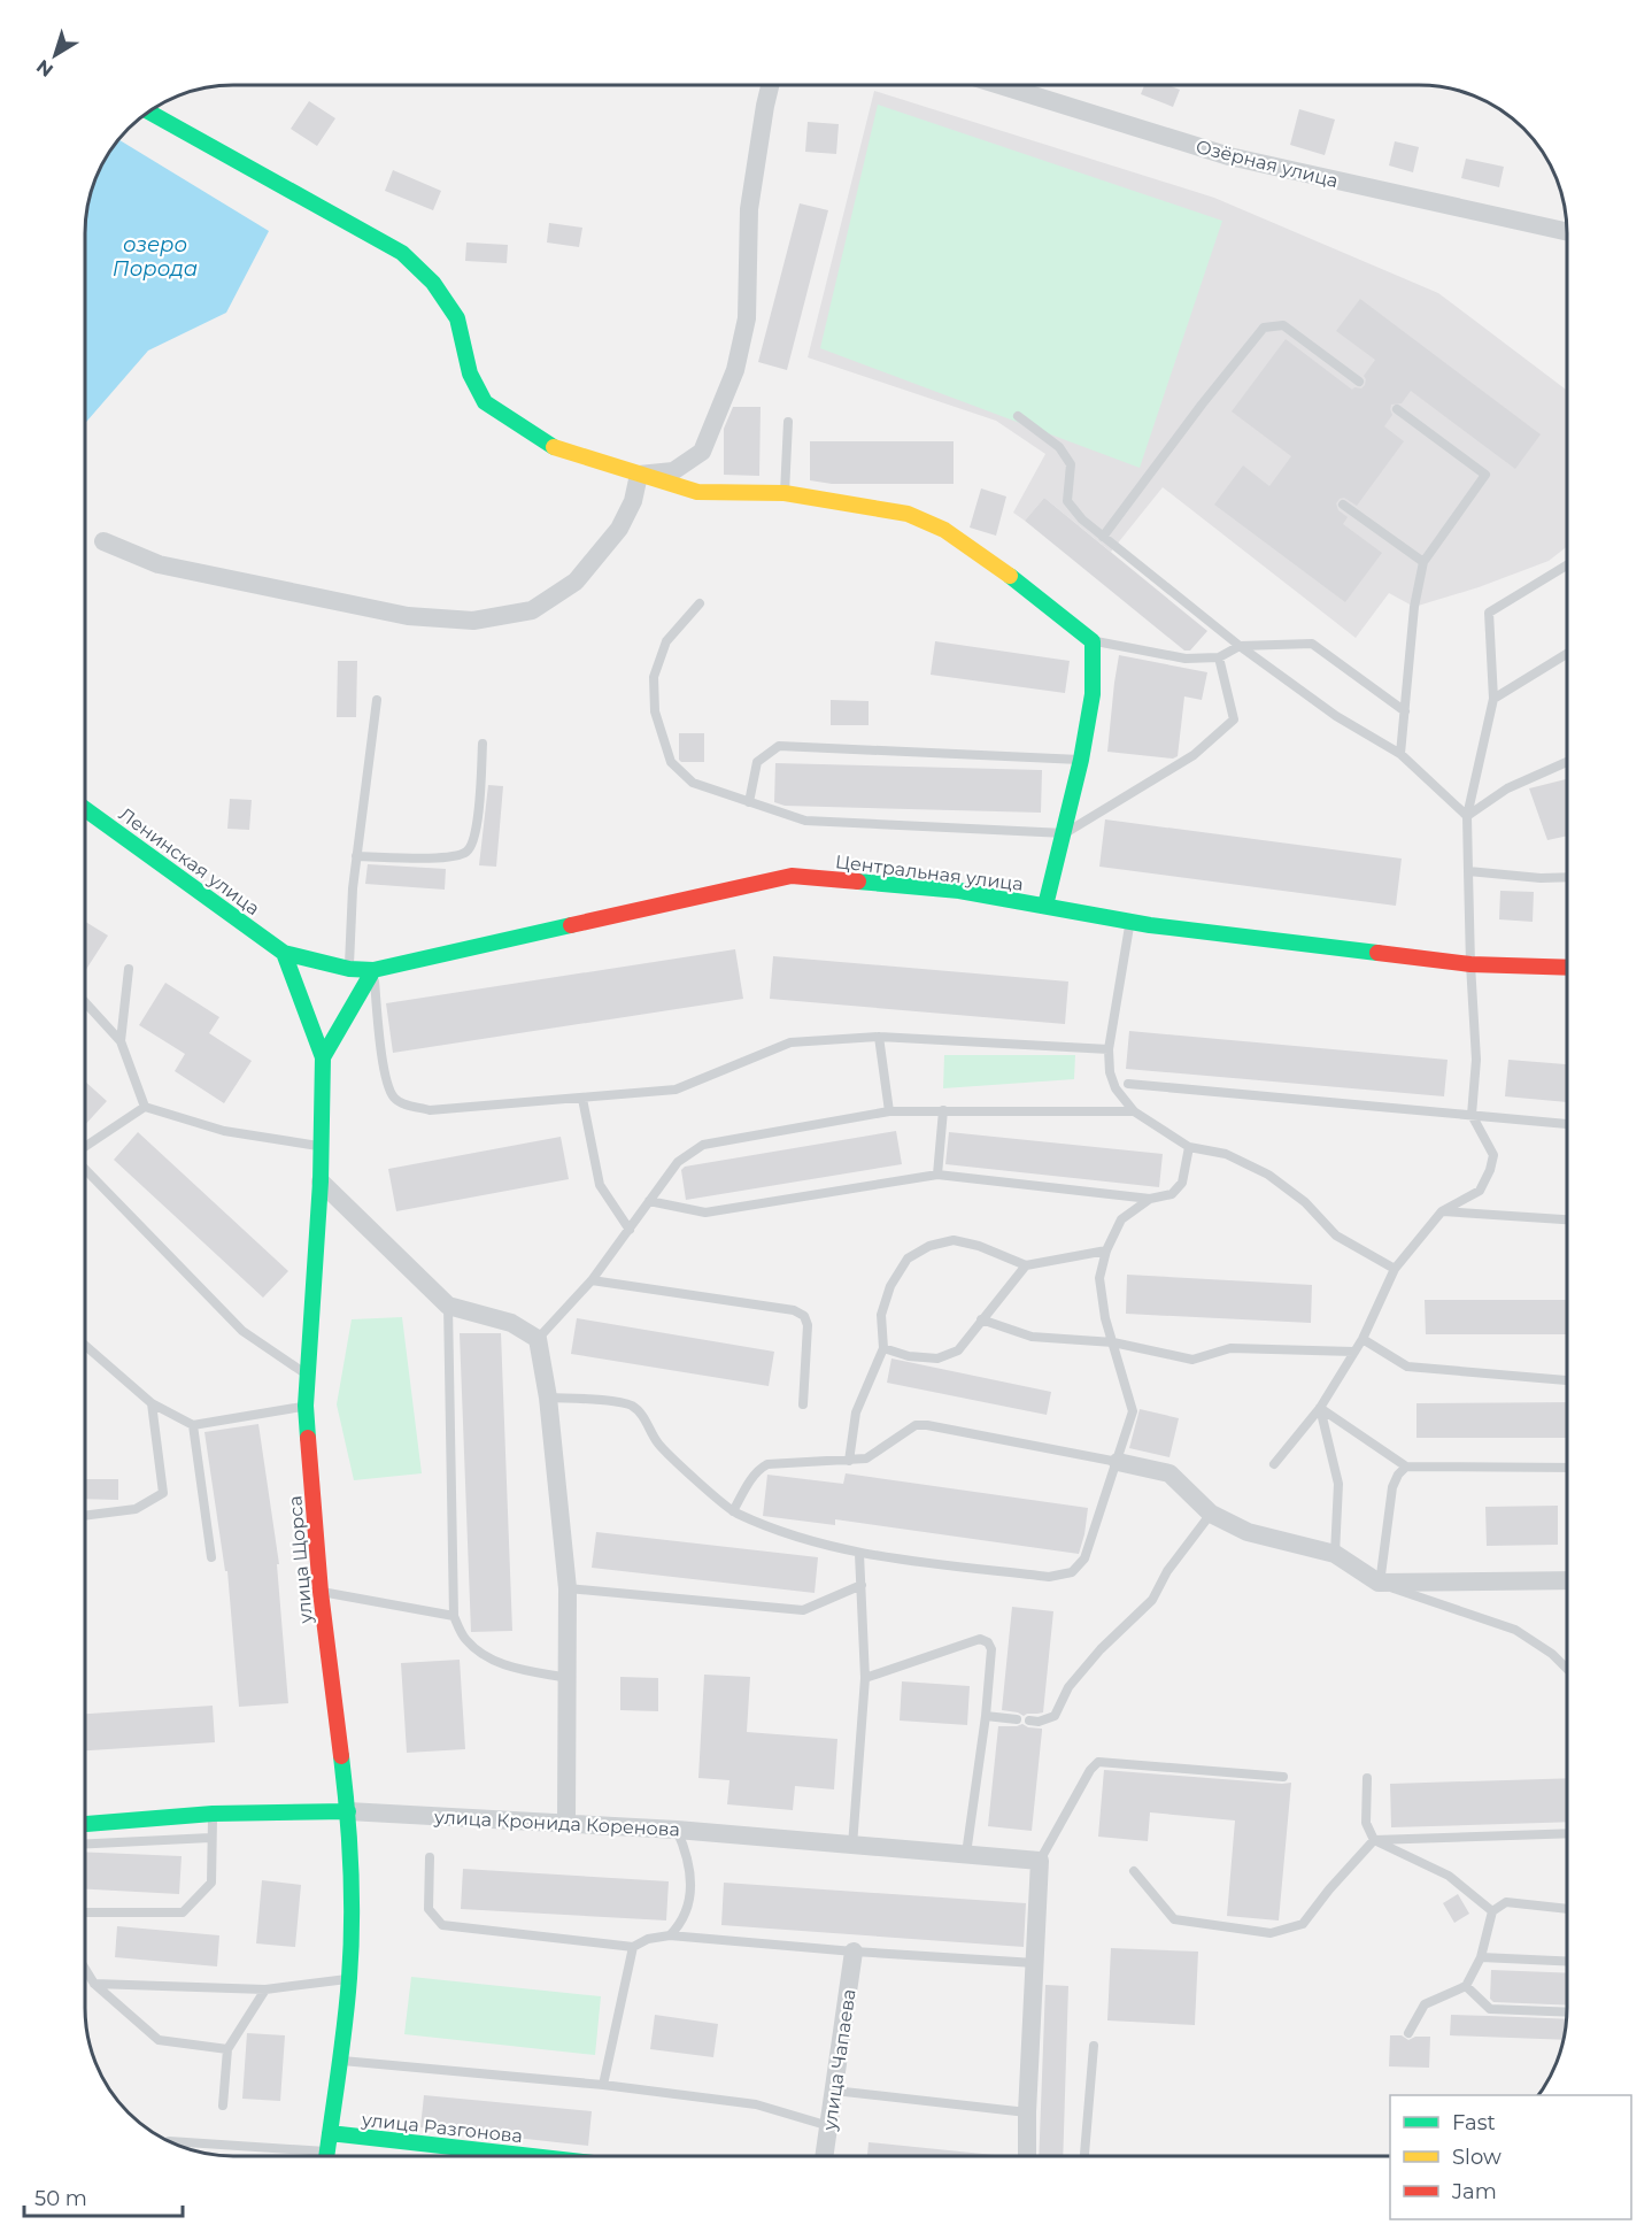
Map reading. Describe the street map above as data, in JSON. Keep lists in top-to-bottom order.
{
  "streets": {
    "street": [
      "Озёрная улица",
      "Ленинская улица",
      "Центральная улица",
      "улица Щорса",
      "улица Кронида Коренова",
      "улица Чапаева",
      "улица Разгонова"
    ]
  },
  "crossings": [
    ["Ленинская улица", "Центральная улица"],
    ["Ленинская улица", "улица Щорса"],
    ["Центральная улица", "улица Щорса"],
    ["улица Щорса", "улица Кронида Коренова"],
    ["улица Щорса", "улица Разгонова"]
  ],
  "water": ["озеро Порода"],
  "legend": ["Fast", "Slow", "Jam"],
  "scale_bar": "50 m",
  "north": "bottom left"
}
